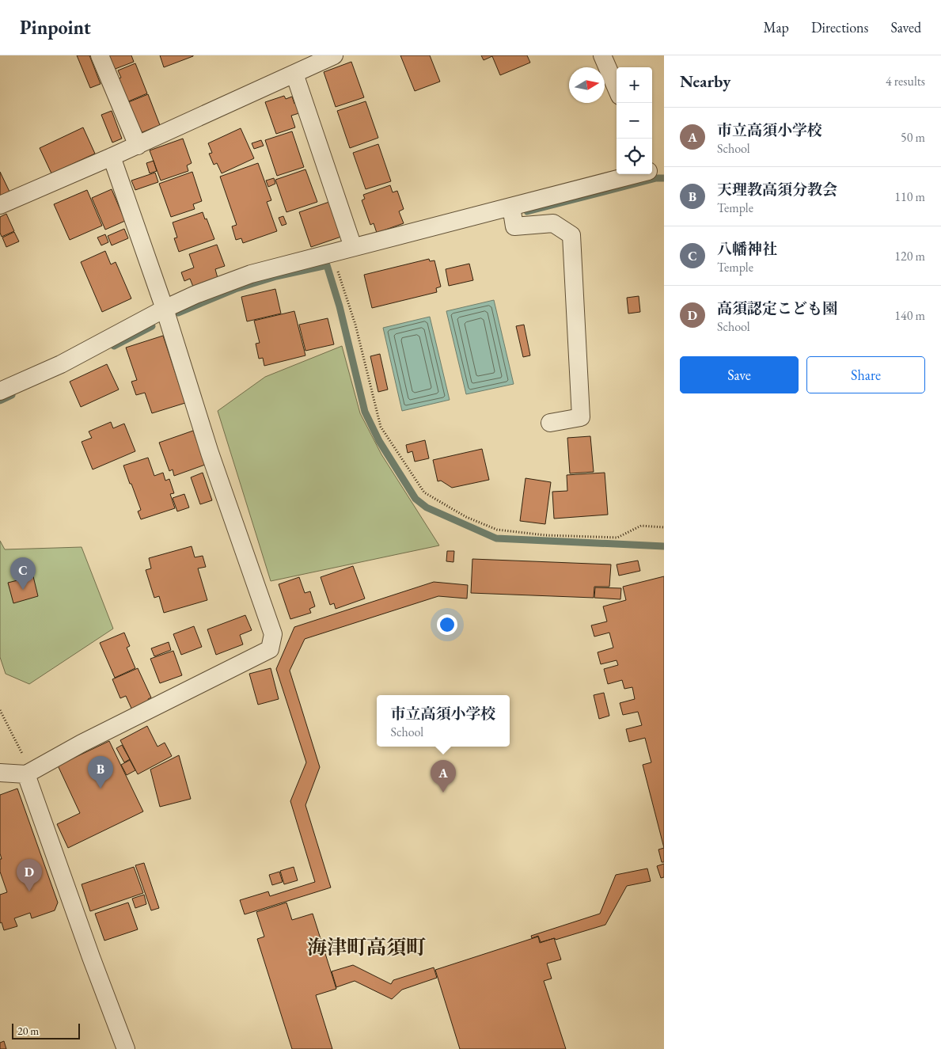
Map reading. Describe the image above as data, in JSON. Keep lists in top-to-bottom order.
{
  "districts": ["海津町高須町"],
  "scale_bar": "20 m",
  "north": "right",
  "page": {
    "header": "Pinpoint",
    "nav": ["Map", "Directions", "Saved"],
    "heading": ["Nearby", "4 results"],
    "map_buttons": ["+", "−"],
    "list": [
      {
        "mark": "A",
        "name": "市立高須小学校",
        "note": "School",
        "value": "50 m"
      },
      {
        "mark": "B",
        "name": "天理教高須分教会",
        "note": "Temple",
        "value": "110 m"
      },
      {
        "mark": "C",
        "name": "八幡神社",
        "note": "Temple",
        "value": "120 m"
      },
      {
        "mark": "D",
        "name": "高須認定こども園",
        "note": "School",
        "value": "140 m"
      }
    ],
    "buttons": ["Save", "Share"],
    "pins": [
      "C",
      "B",
      "A",
      "D"
    ],
    "popup": ["市立高須小学校", "School"],
    "scale": "20 m"
  }
}
